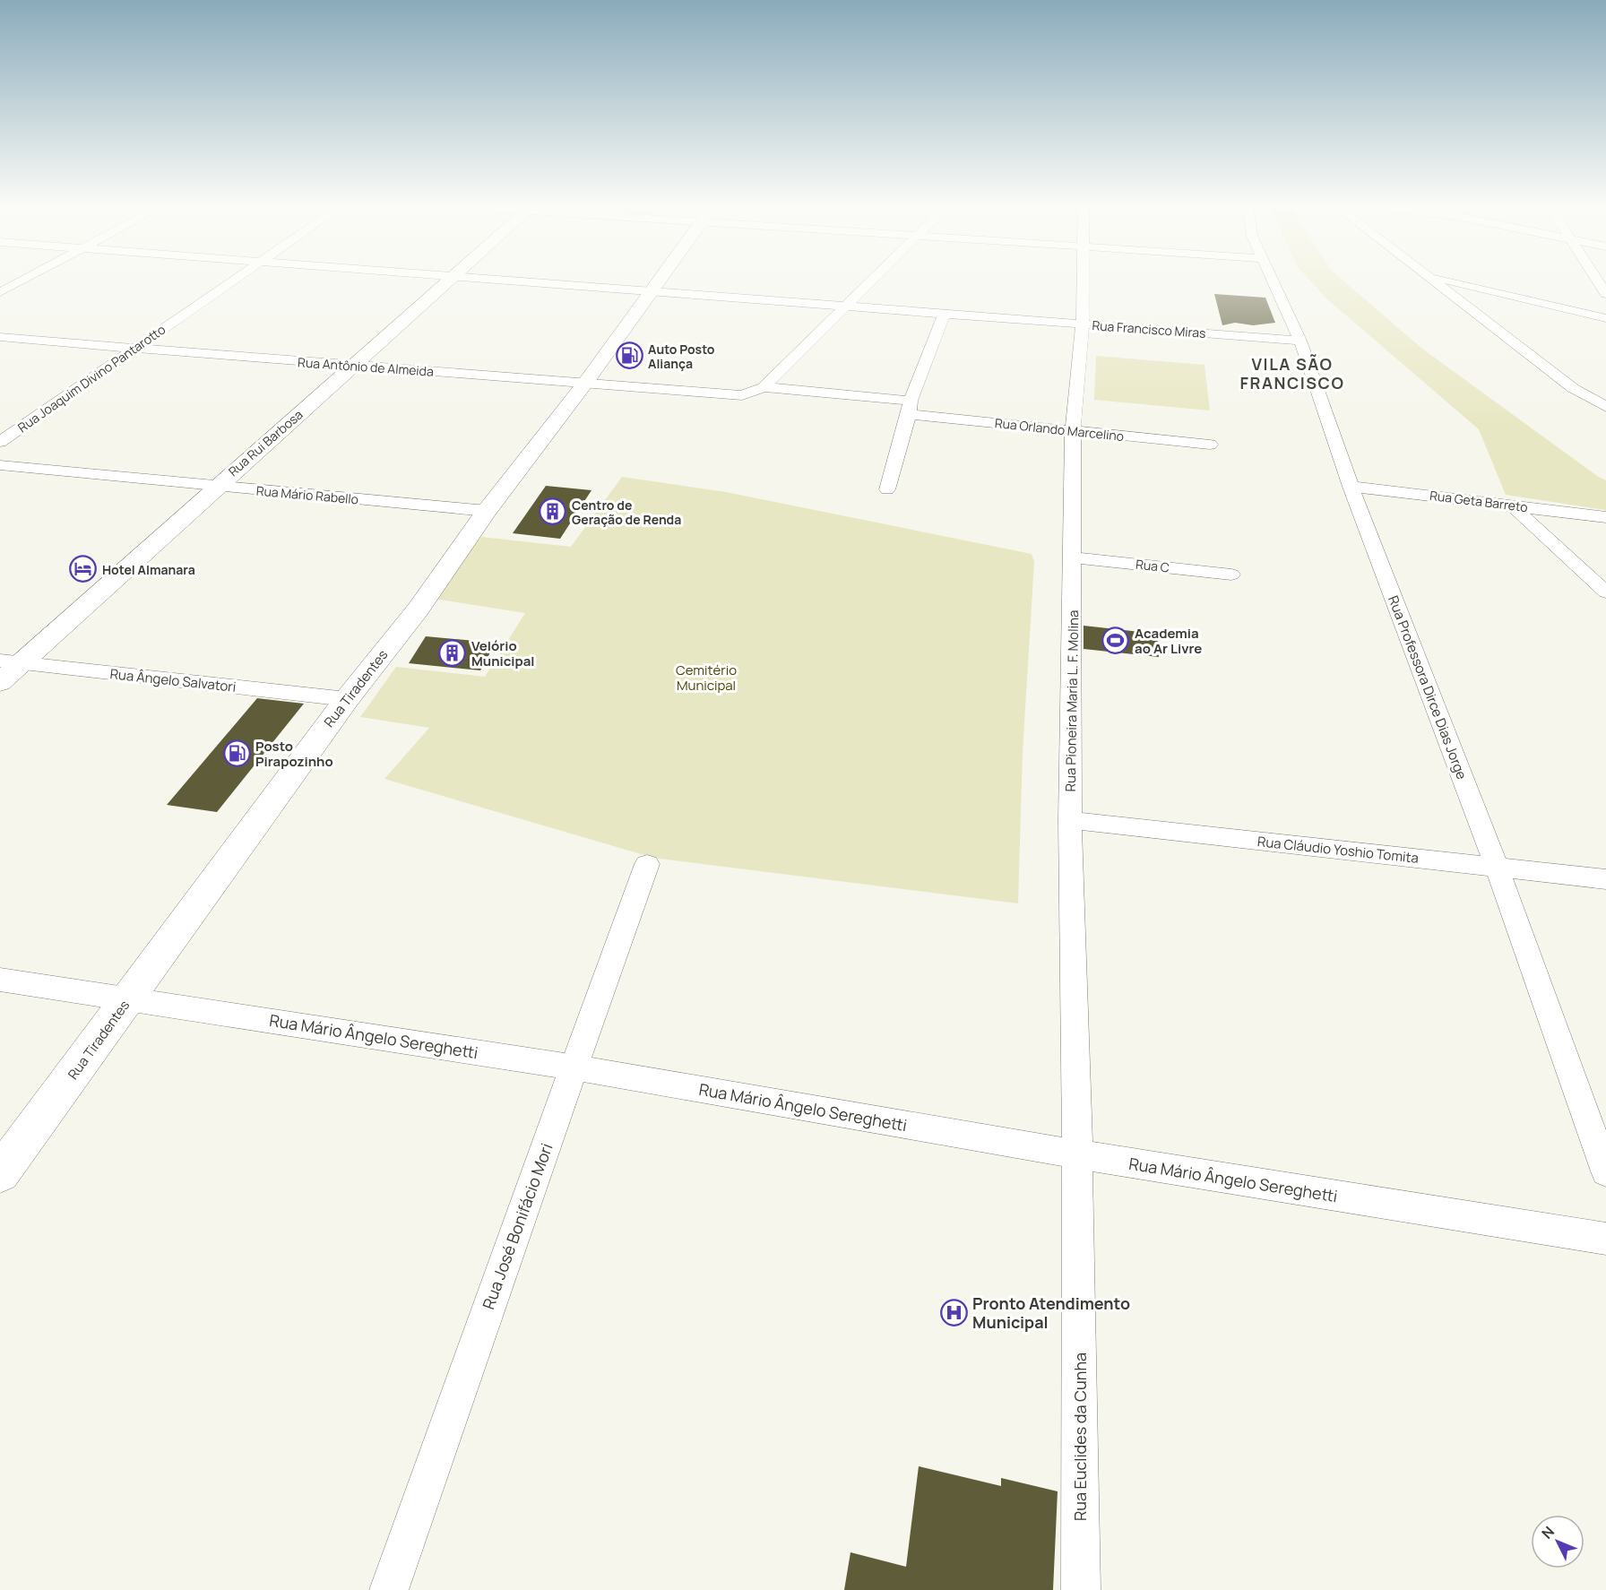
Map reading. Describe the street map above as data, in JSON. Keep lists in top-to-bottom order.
{
  "streets": {
    "main road": ["Rua Rui Barbosa", "Rua Tiradentes"],
    "street": [
      "Rua Francisco Miras",
      "Rua Antônio de Almeida",
      "Rua Joaquim Divino Pantarotto",
      "Rua Orlando Marcelino",
      "Rua Mário Rabello",
      "Rua Geta Barreto",
      "Rua C",
      "Rua Ângelo Salvatori",
      "Rua Professora Dirce Dias Jorge",
      "Rua Pioneira Maria L. F. Molina",
      "Rua Cláudio Yoshio Tomita",
      "Rua Mário Ângelo Sereghetti",
      "Rua José Bonifácio Mori",
      "Rua Euclides da Cunha"
    ]
  },
  "crossings": [
    ["Rua Francisco Miras", "Rua Professora Dirce Dias Jorge"],
    ["Rua Francisco Miras", "Rua Tiradentes"],
    ["Rua Francisco Miras", "Rua Pioneira Maria L. F. Molina"],
    ["Rua Antônio de Almeida", "Rua Joaquim Divino Pantarotto"],
    ["Rua Antônio de Almeida", "Rua Rui Barbosa"],
    ["Rua Antônio de Almeida", "Rua Tiradentes"],
    ["Rua Orlando Marcelino", "Rua Pioneira Maria L. F. Molina"],
    ["Rua Rui Barbosa", "Rua Mário Rabello"],
    ["Rua Rui Barbosa", "Rua Ângelo Salvatori"],
    ["Rua Mário Rabello", "Rua Tiradentes"],
    ["Rua Geta Barreto", "Rua Professora Dirce Dias Jorge"],
    ["Rua C", "Rua Pioneira Maria L. F. Molina"],
    ["Rua Ângelo Salvatori", "Rua Tiradentes"],
    ["Rua Professora Dirce Dias Jorge", "Rua Cláudio Yoshio Tomita"],
    ["Rua Tiradentes", "Rua Mário Ângelo Sereghetti"],
    ["Rua Pioneira Maria L. F. Molina", "Rua Cláudio Yoshio Tomita"],
    ["Rua Pioneira Maria L. F. Molina", "Rua Mário Ângelo Sereghetti"],
    ["Rua Pioneira Maria L. F. Molina", "Rua Euclides da Cunha"],
    ["Rua Mário Ângelo Sereghetti", "Rua José Bonifácio Mori"],
    ["Rua Mário Ângelo Sereghetti", "Rua Euclides da Cunha"]
  ],
  "districts": ["VILA SÃO FRANCISCO"],
  "parks": ["Cemitério Municipal"],
  "places": {
    "fuel station": ["Auto Posto Aliança", "Posto Pirapozinho"],
    "building": ["Centro de Geração de Renda", "Velório Municipal"],
    "hotel": ["Hotel Almanara"],
    "sports": ["Academia ao Ar Livre"],
    "hospital": ["Pronto Atendimento Municipal"]
  },
  "north": "top left"
}
